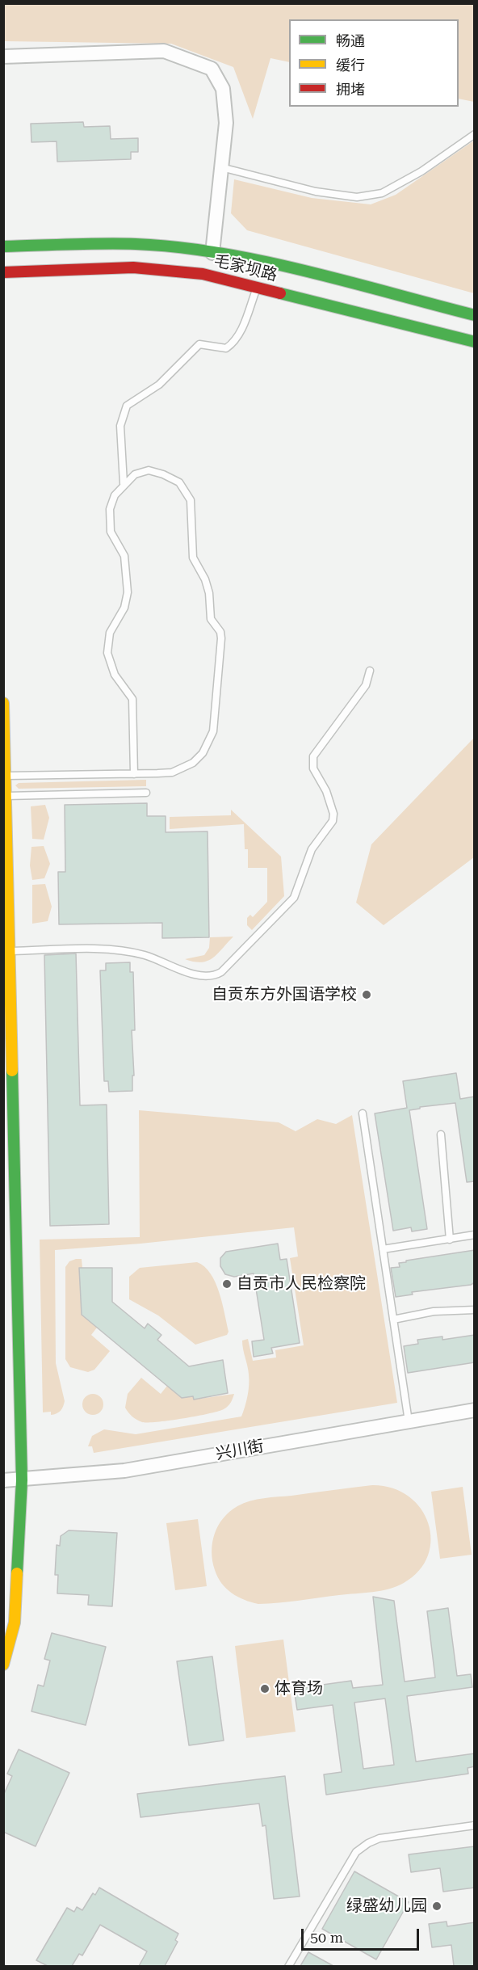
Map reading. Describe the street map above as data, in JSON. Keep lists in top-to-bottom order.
{
  "streets": {
    "main road": ["毛家坝路"],
    "street": ["兴川街"]
  },
  "places": [
    "自贡东方外国语学校",
    "自贡市人民检察院",
    "体育场",
    "绿盛幼儿园"
  ],
  "legend": ["畅通", "缓行", "拥堵"],
  "scale_bar": "50 m"
}
